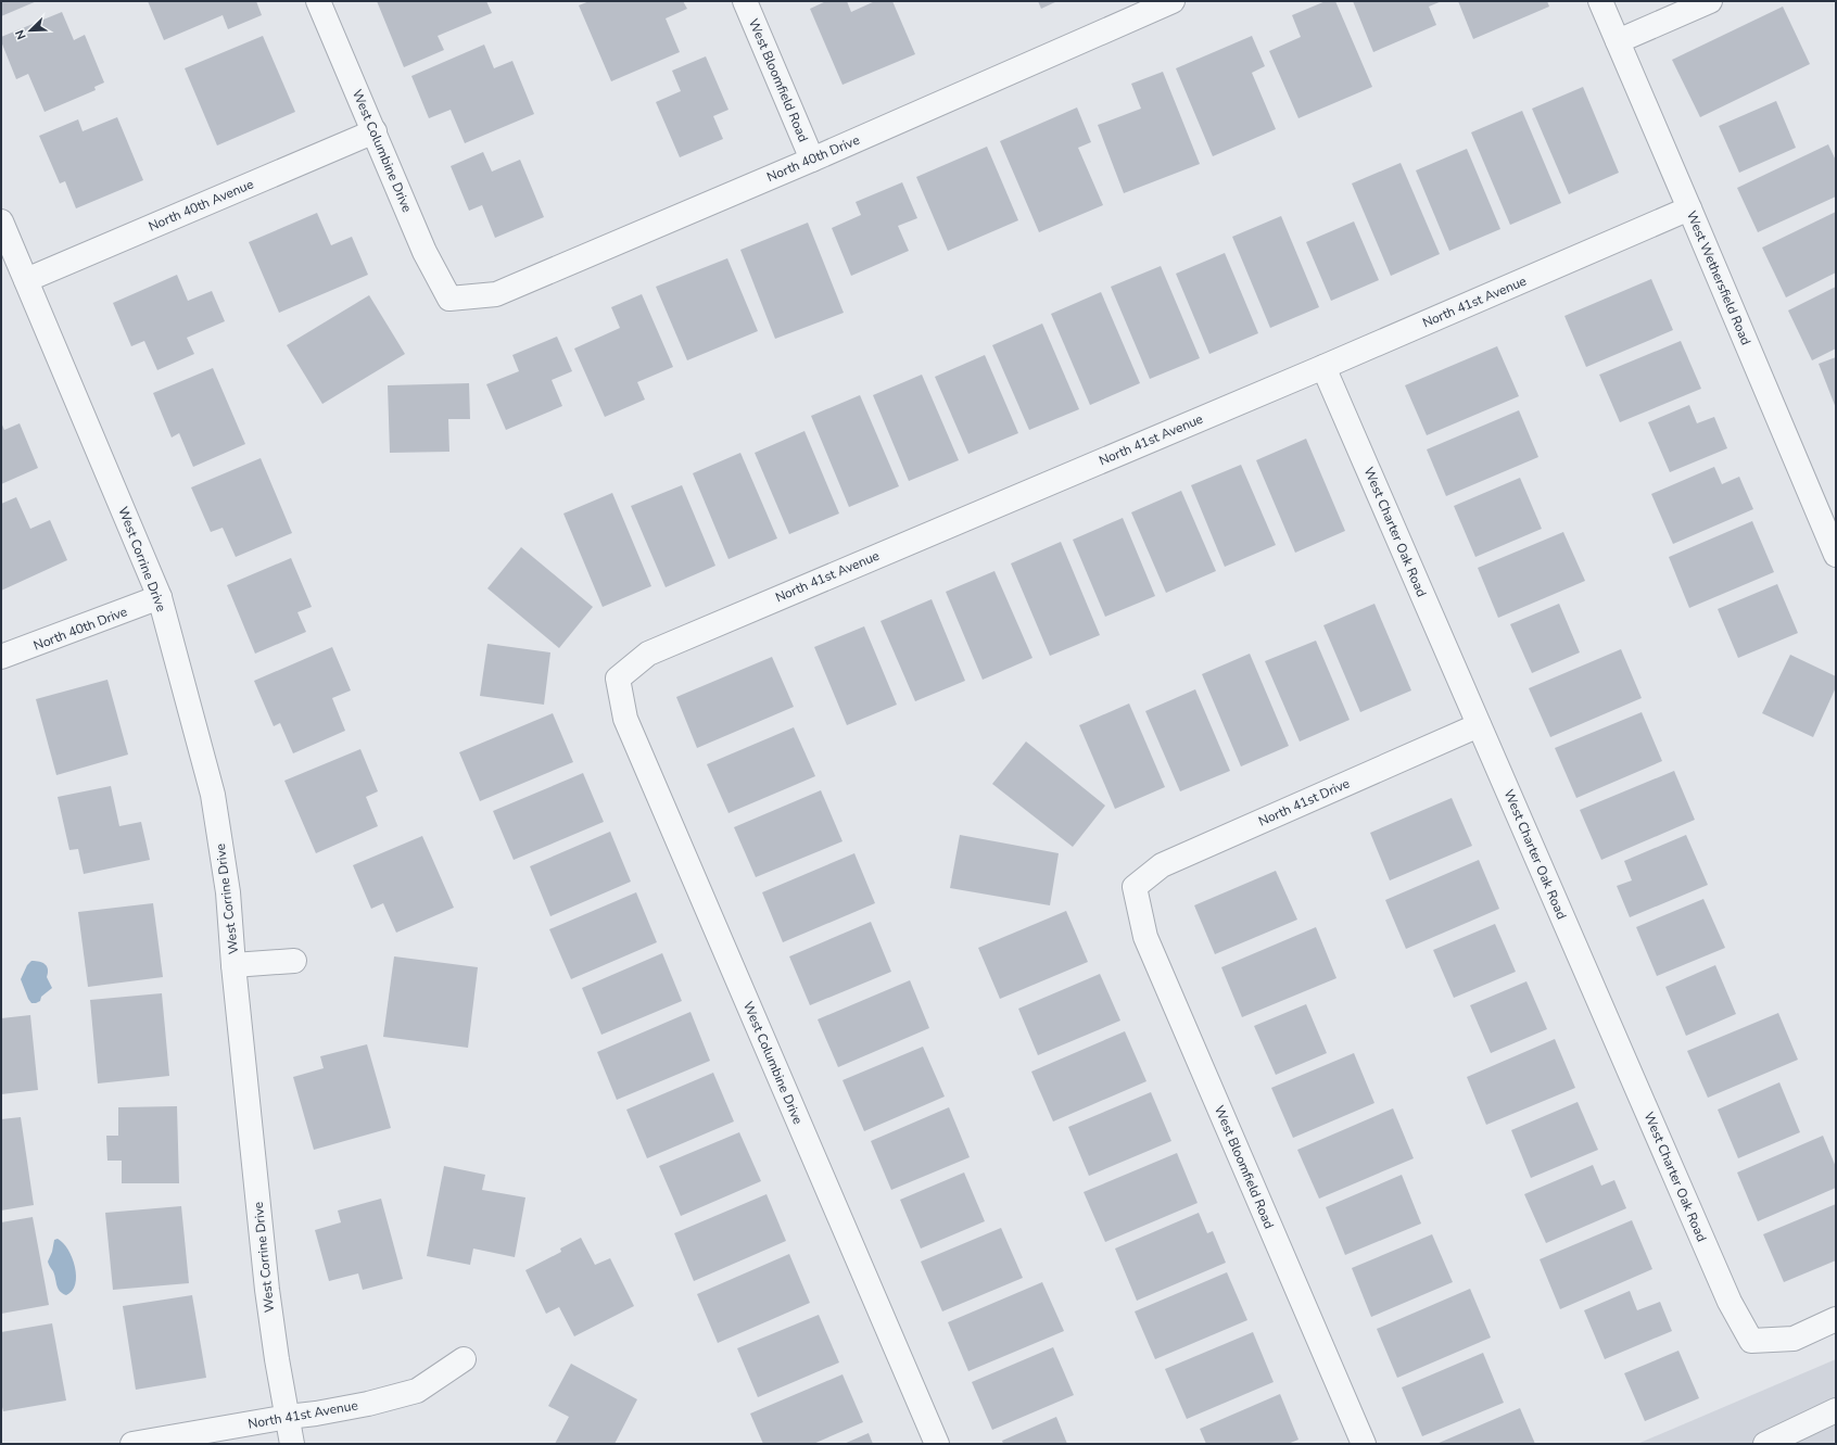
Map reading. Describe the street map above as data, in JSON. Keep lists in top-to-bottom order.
{
  "streets": {
    "street": [
      "West Bloomfield Road",
      "West Columbine Drive",
      "North 40th Drive",
      "North 40th Avenue",
      "West Wethersfield Road",
      "North 41st Avenue",
      "West Charter Oak Road",
      "West Corrine Drive",
      "North 41st Drive"
    ]
  },
  "crossings": [
    ["West Bloomfield Road", "North 40th Drive"],
    ["West Bloomfield Road", "North 41st Drive"],
    ["West Columbine Drive", "North 40th Drive"],
    ["West Columbine Drive", "North 40th Avenue"],
    ["West Columbine Drive", "North 41st Avenue"],
    ["North 40th Drive", "West Corrine Drive"],
    ["North 40th Avenue", "West Corrine Drive"],
    ["West Wethersfield Road", "North 41st Avenue"],
    ["North 41st Avenue", "West Charter Oak Road"],
    ["North 41st Avenue", "West Corrine Drive"],
    ["West Charter Oak Road", "North 41st Drive"]
  ],
  "north": "bottom left"
}
